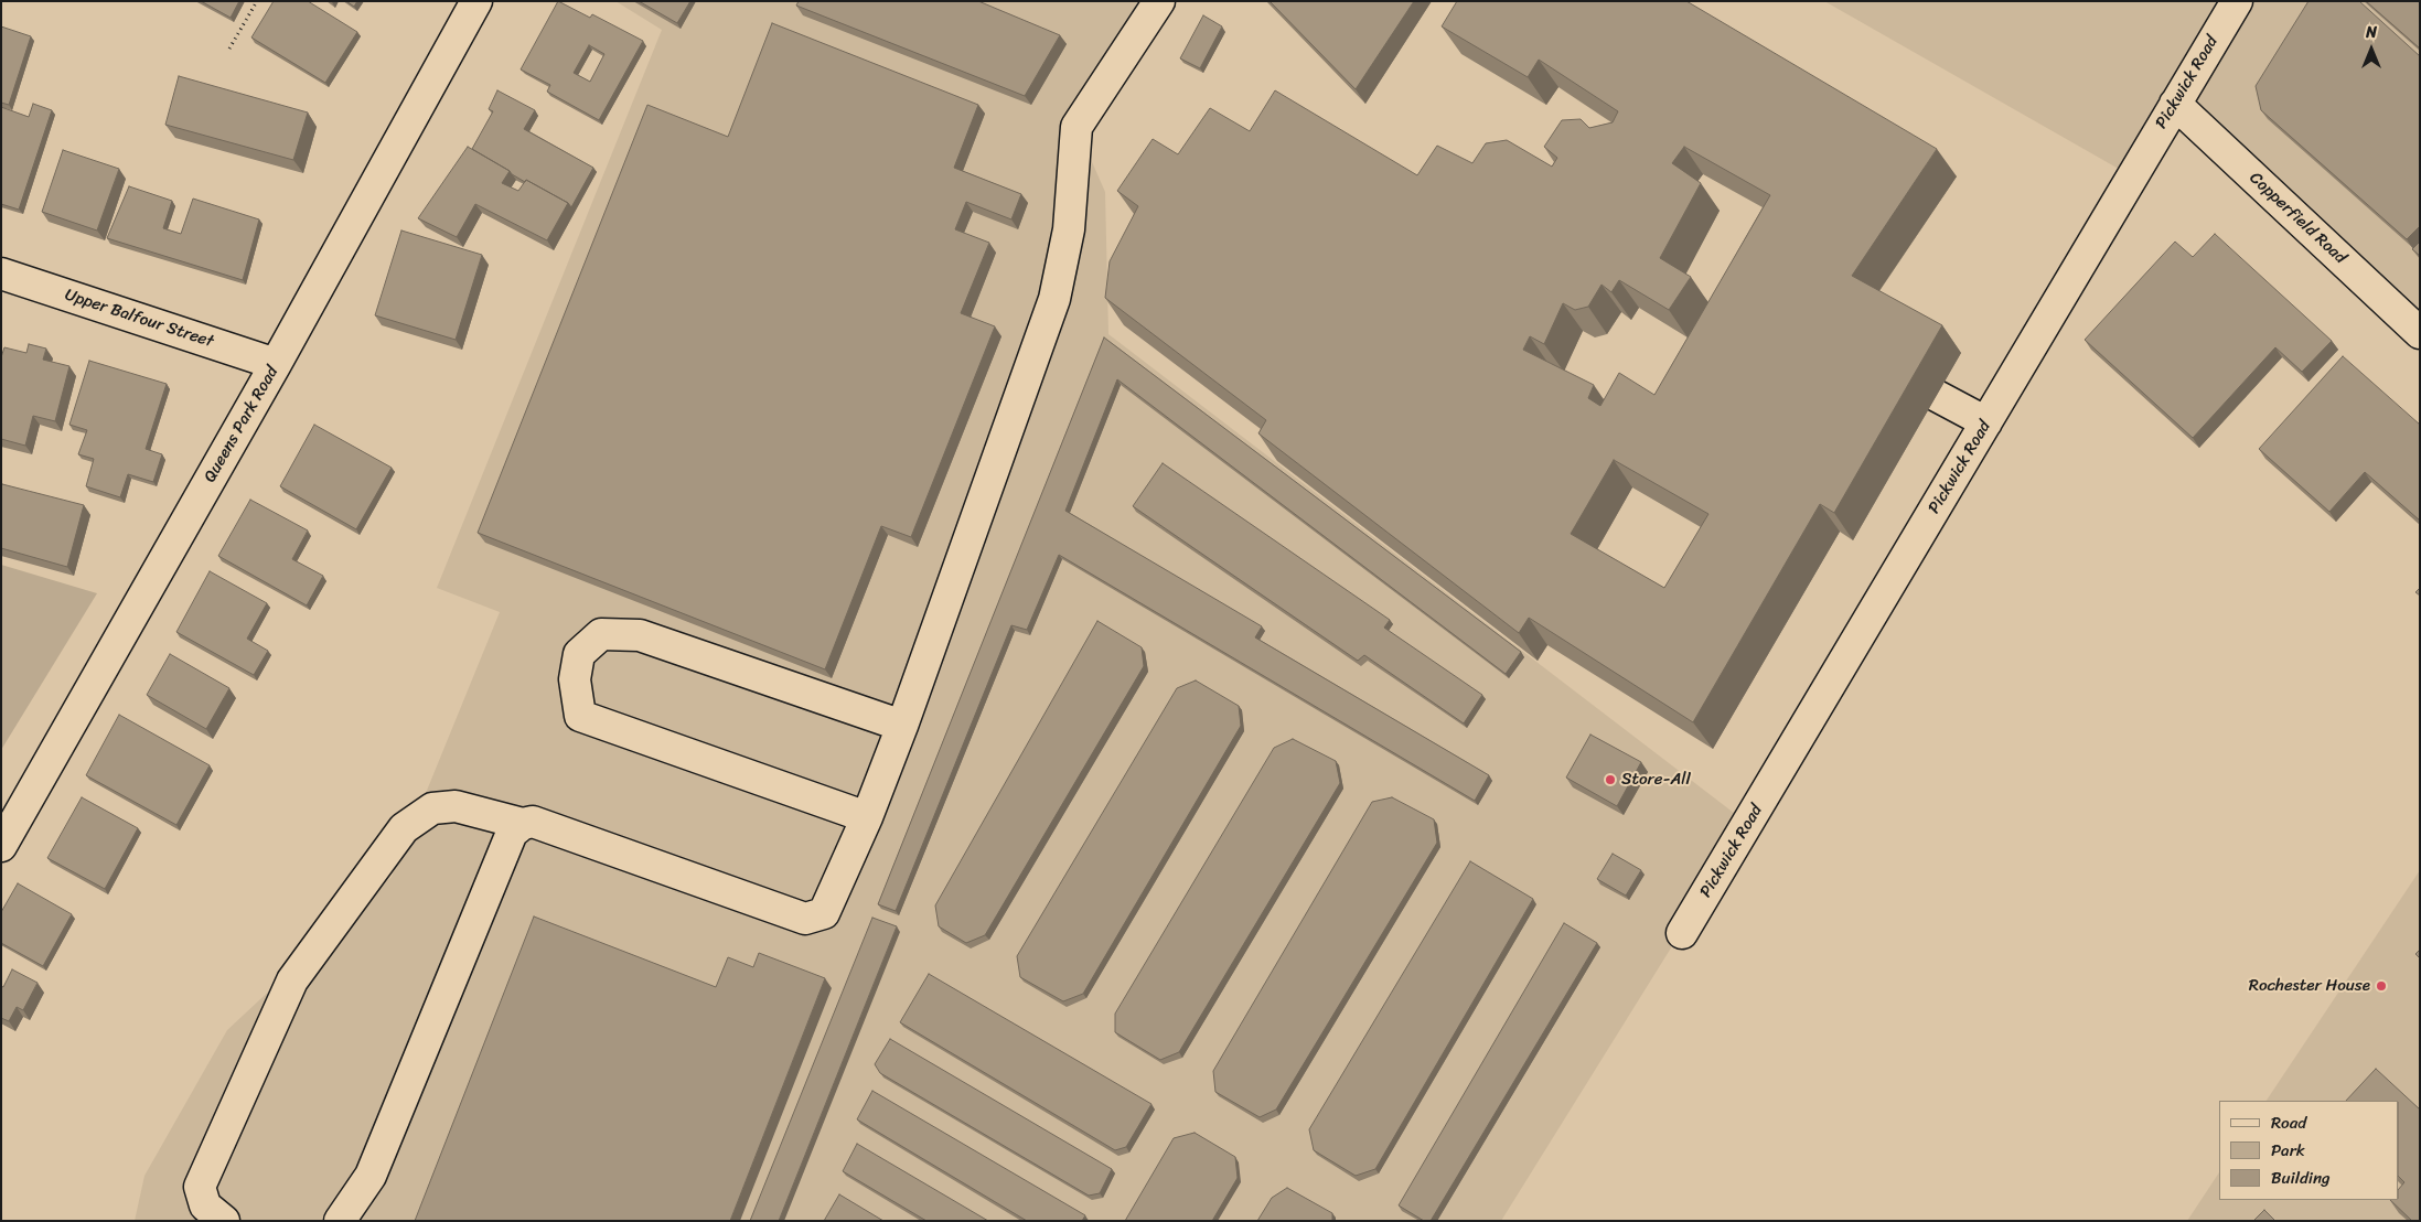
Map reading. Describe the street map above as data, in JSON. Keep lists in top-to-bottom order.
{
  "streets": {
    "street": [
      "Pickwick Road",
      "Copperfield Road",
      "Upper Balfour Street",
      "Queens Park Road"
    ]
  },
  "crossings": [
    ["Pickwick Road", "Copperfield Road"],
    ["Upper Balfour Street", "Queens Park Road"]
  ],
  "places": ["Store-All", "Rochester House"],
  "legend": ["Road", "Park", "Building"],
  "north": "top"
}
